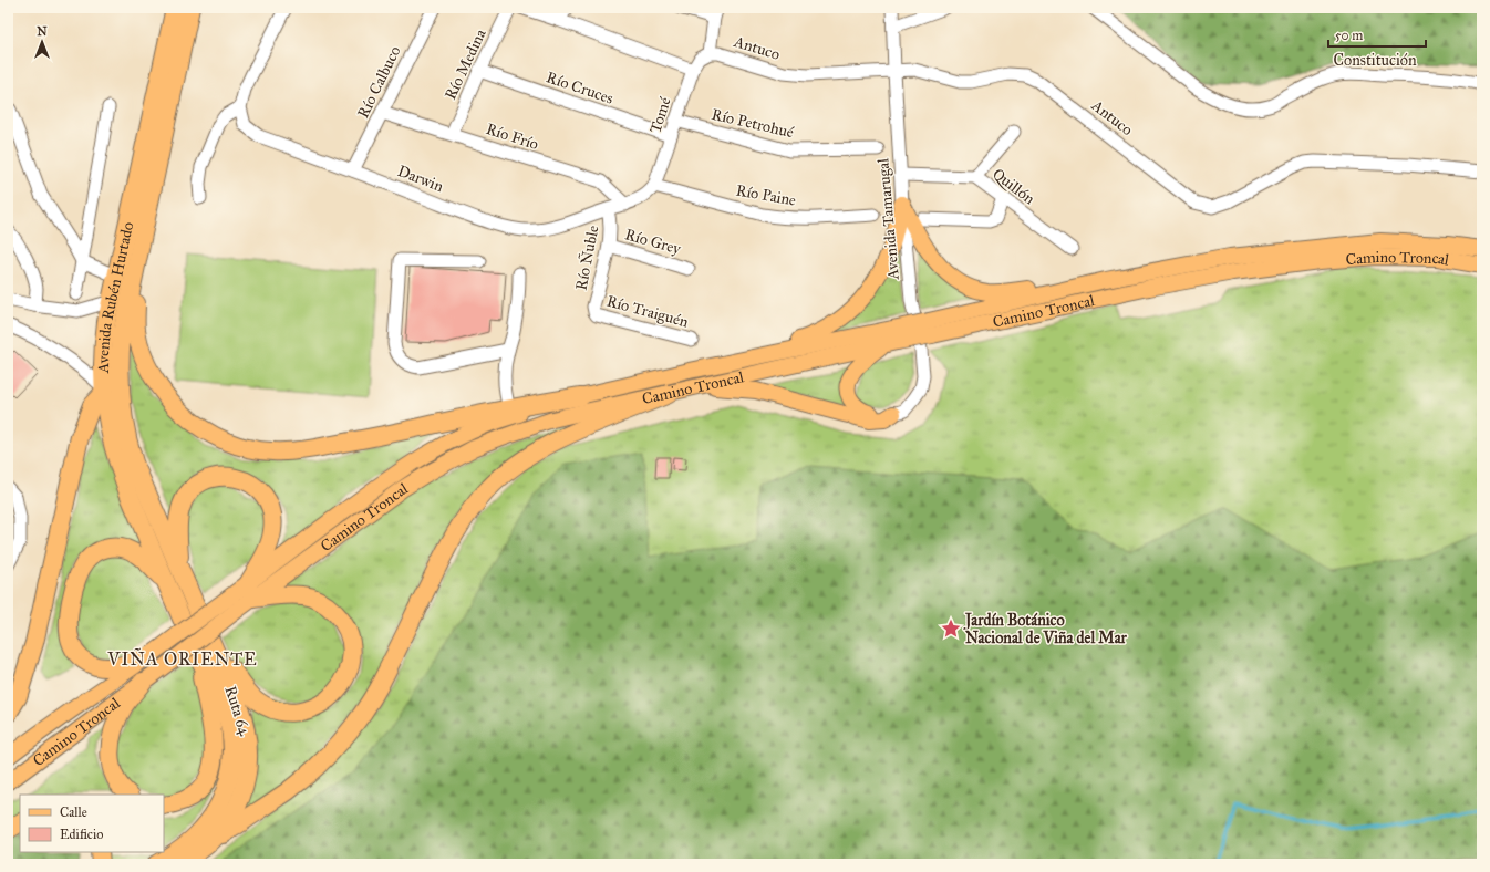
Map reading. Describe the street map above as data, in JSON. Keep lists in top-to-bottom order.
{
  "streets": {
    "highway": ["Avenida Rubén Hurtado", "Ruta 64"],
    "main road": ["Camino Troncal"],
    "street": [
      "Antuco",
      "Constitución",
      "Río Medina",
      "Río Calbuco",
      "Río Cruces",
      "Tomé",
      "Río Petrohué",
      "Río Frío",
      "Darwin",
      "Quillón",
      "Río Paine",
      "Avenida Tamarugal",
      "Río Grey",
      "Río Ñuble",
      "Río Traiguén"
    ]
  },
  "crossings": [
    ["Antuco", "Tomé"],
    ["Antuco", "Avenida Tamarugal"],
    ["Río Medina", "Río Cruces"],
    ["Río Medina", "Río Frío"],
    ["Río Calbuco", "Río Frío"],
    ["Río Calbuco", "Darwin"],
    ["Río Cruces", "Tomé"],
    ["Tomé", "Río Petrohué"],
    ["Tomé", "Río Paine"],
    ["Darwin", "Río Ñuble"],
    ["Quillón", "Avenida Tamarugal"],
    ["Río Grey", "Río Ñuble"],
    ["Río Ñuble", "Río Traiguén"],
    ["Camino Troncal", "Ruta 64"],
    ["Avenida Rubén Hurtado", "Ruta 64"]
  ],
  "districts": ["VIÑA ORIENTE"],
  "places": {
    "place": ["Jardín Botánico Nacional de Viña del Mar"]
  },
  "legend": ["Calle", "Edificio"],
  "scale_bar": "50 m",
  "north": "top"
}
